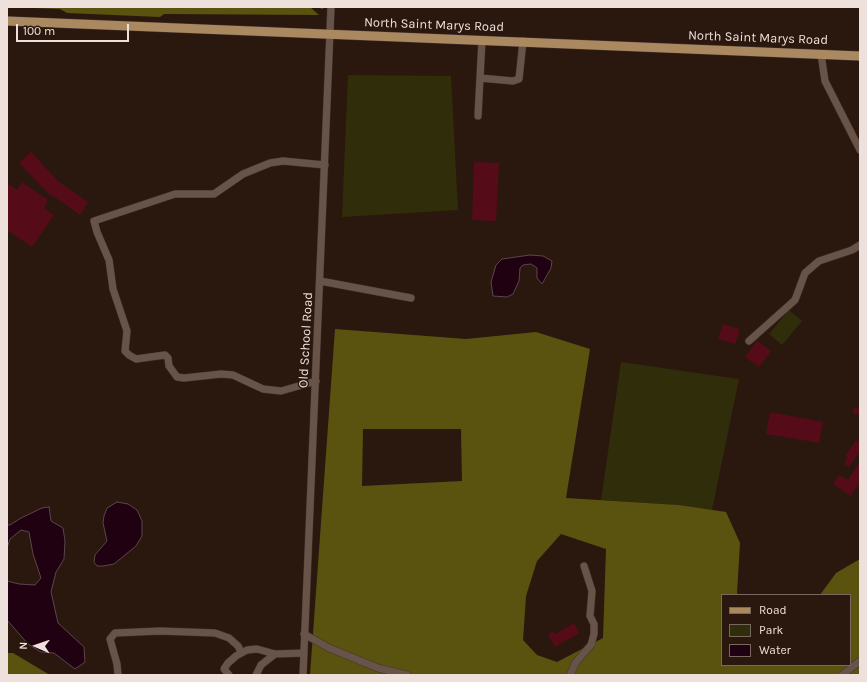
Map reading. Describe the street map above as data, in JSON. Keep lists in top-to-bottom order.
{
  "streets": {
    "main road": ["North Saint Marys Road"],
    "street": ["Old School Road"]
  },
  "crossings": [
    ["North Saint Marys Road", "Old School Road"]
  ],
  "legend": ["Road", "Park", "Water"],
  "scale_bar": "100 m",
  "north": "left"
}
